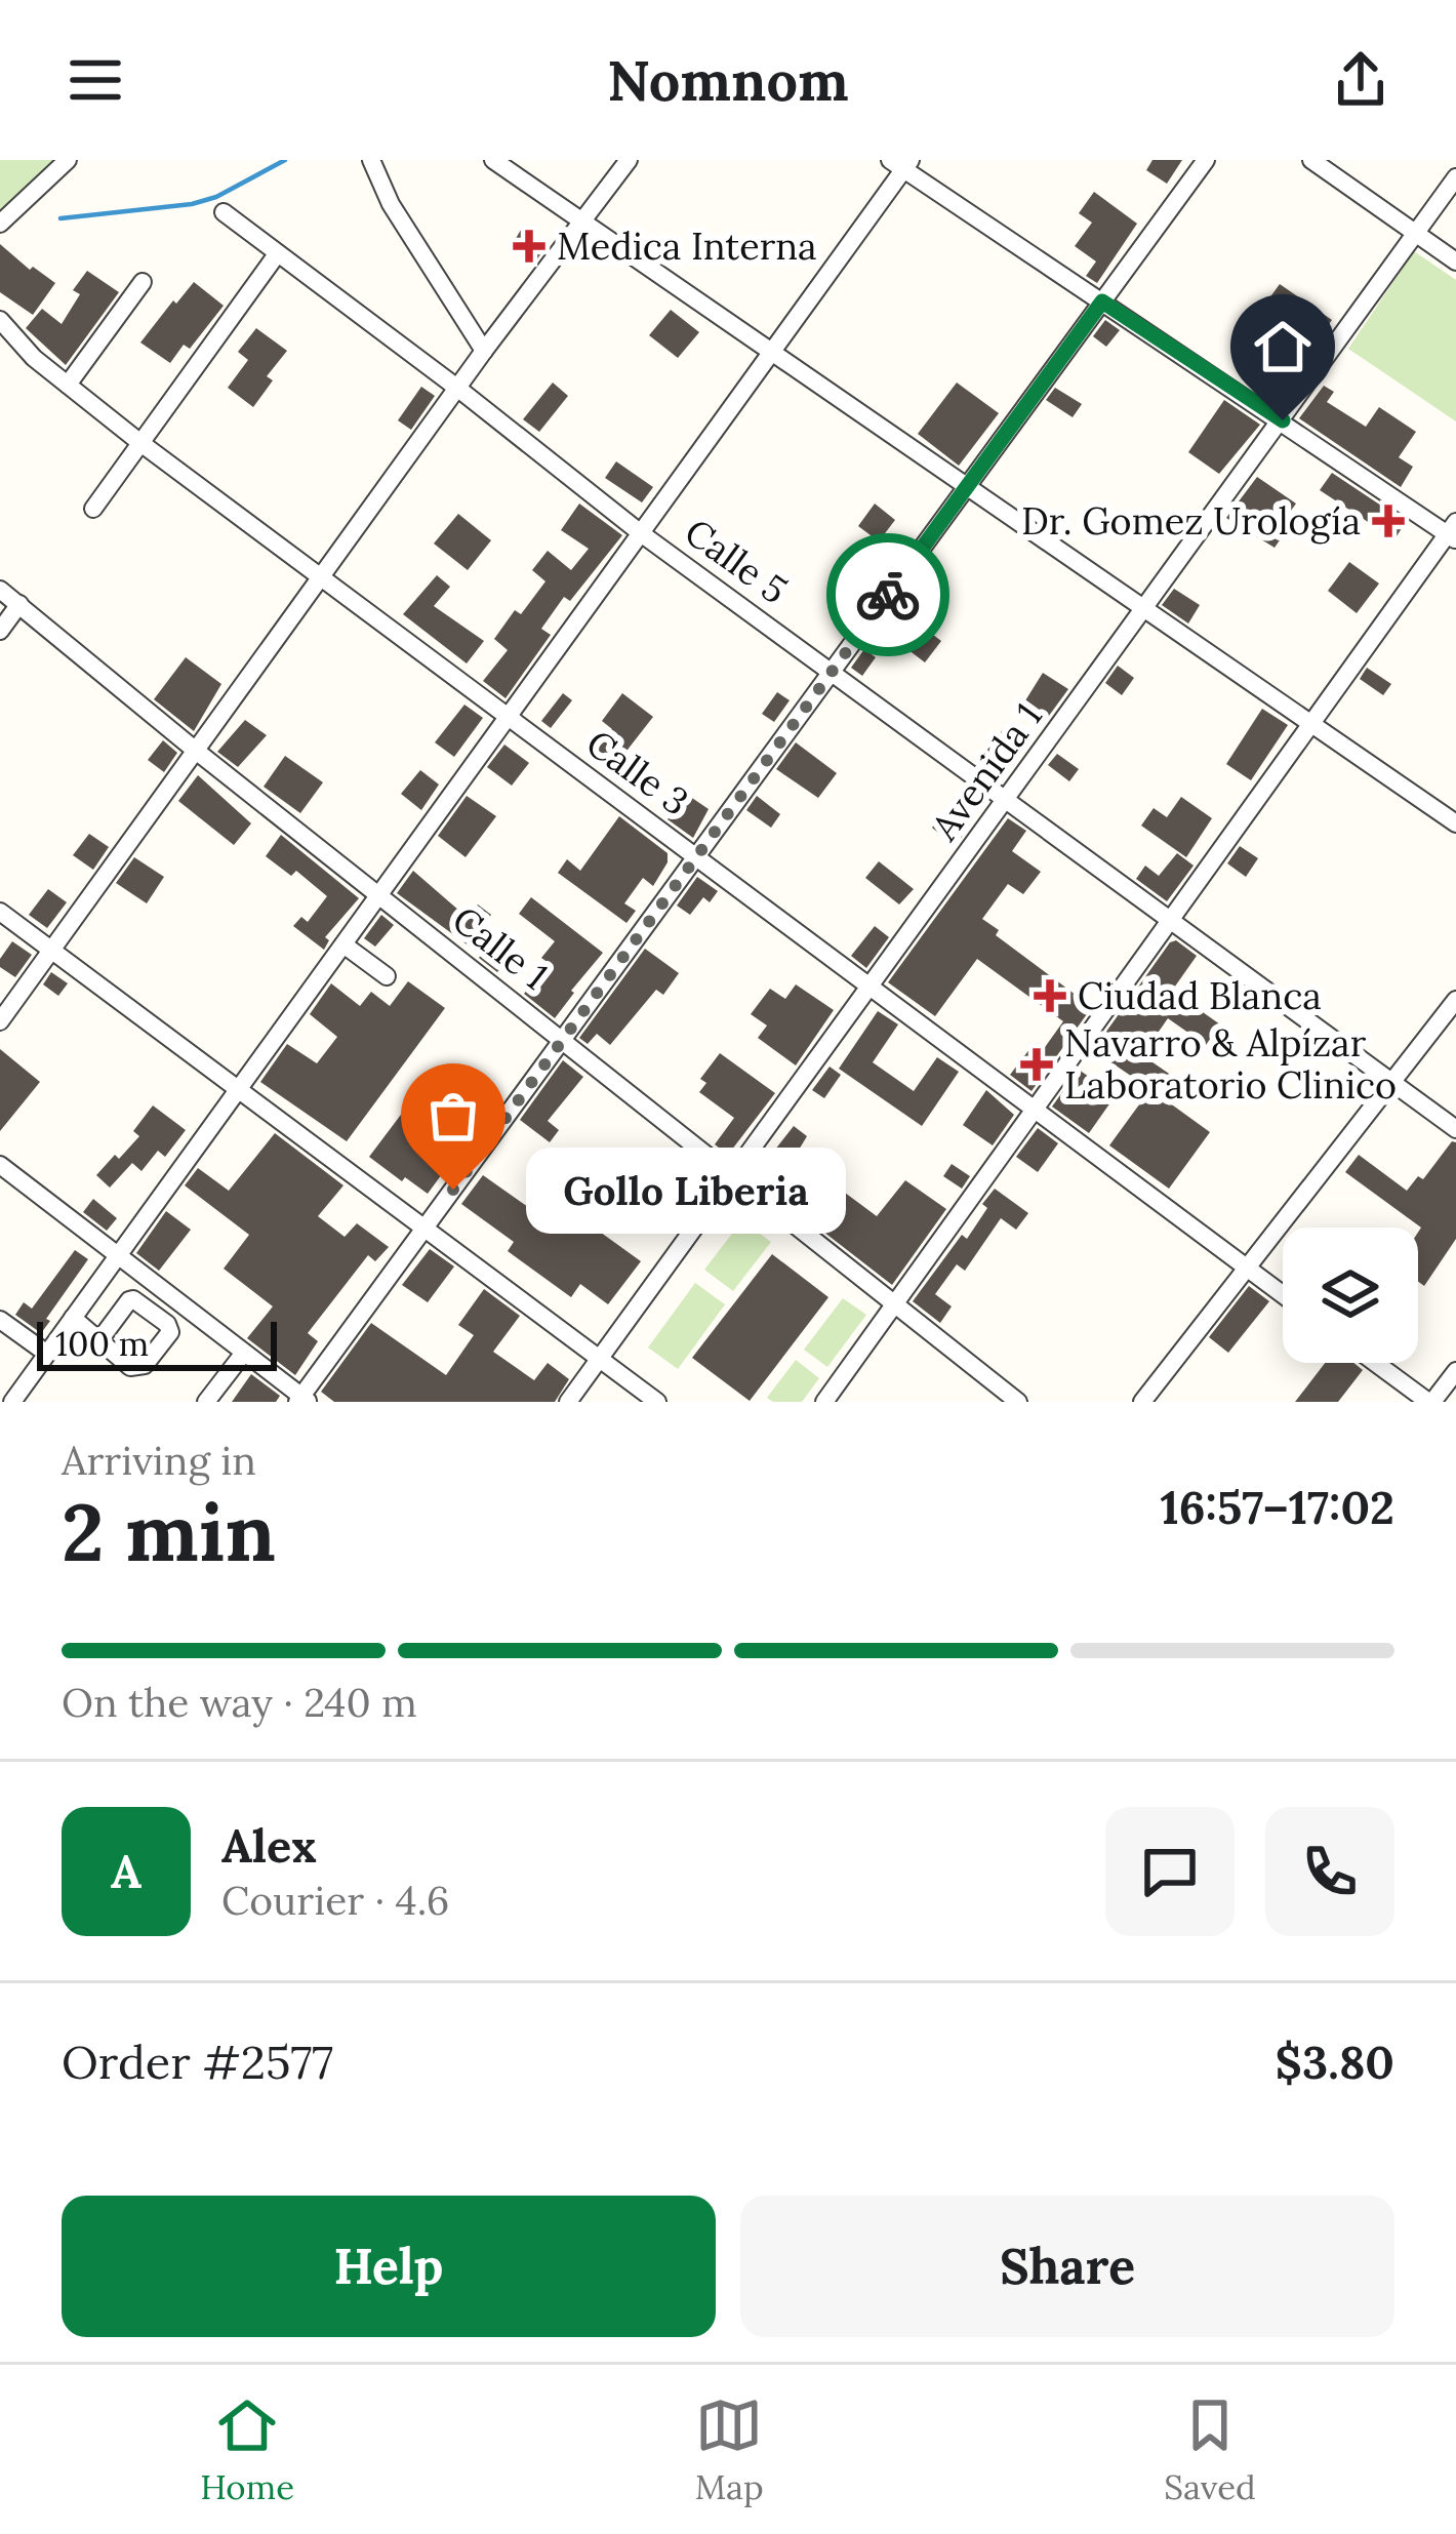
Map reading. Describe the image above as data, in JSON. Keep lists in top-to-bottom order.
{
  "streets": {
    "street": [
      "Calle 5",
      "Avenida 1",
      "Calle 3",
      "Calle 1"
    ]
  },
  "crossings": [
    ["Calle 5", "Avenida 1"],
    ["Avenida 1", "Calle 3"],
    ["Avenida 1", "Calle 1"]
  ],
  "places": {
    "health": [
      "Medica Interna",
      "Dr. Gomez Urología",
      "Ciudad Blanca",
      "Navarro & Alpízar Laboratorio Clinico"
    ],
    "other": ["Gollo Liberia"]
  },
  "scale_bar": "100 m",
  "page": {
    "header": "Nomnom",
    "bubble": "Gollo Liberia",
    "scale": "100 m",
    "heading": ["2 min", "Arriving in", "16:57–17:02"],
    "panel": [
      "Alex",
      "Courier · 4.6",
      "Order #2577",
      "$3.80"
    ],
    "bar": "On the way · 240 m",
    "round": "A",
    "buttons": ["Help", "Share"],
    "tabs": ["Home", "Map", "Saved"]
  }
}
